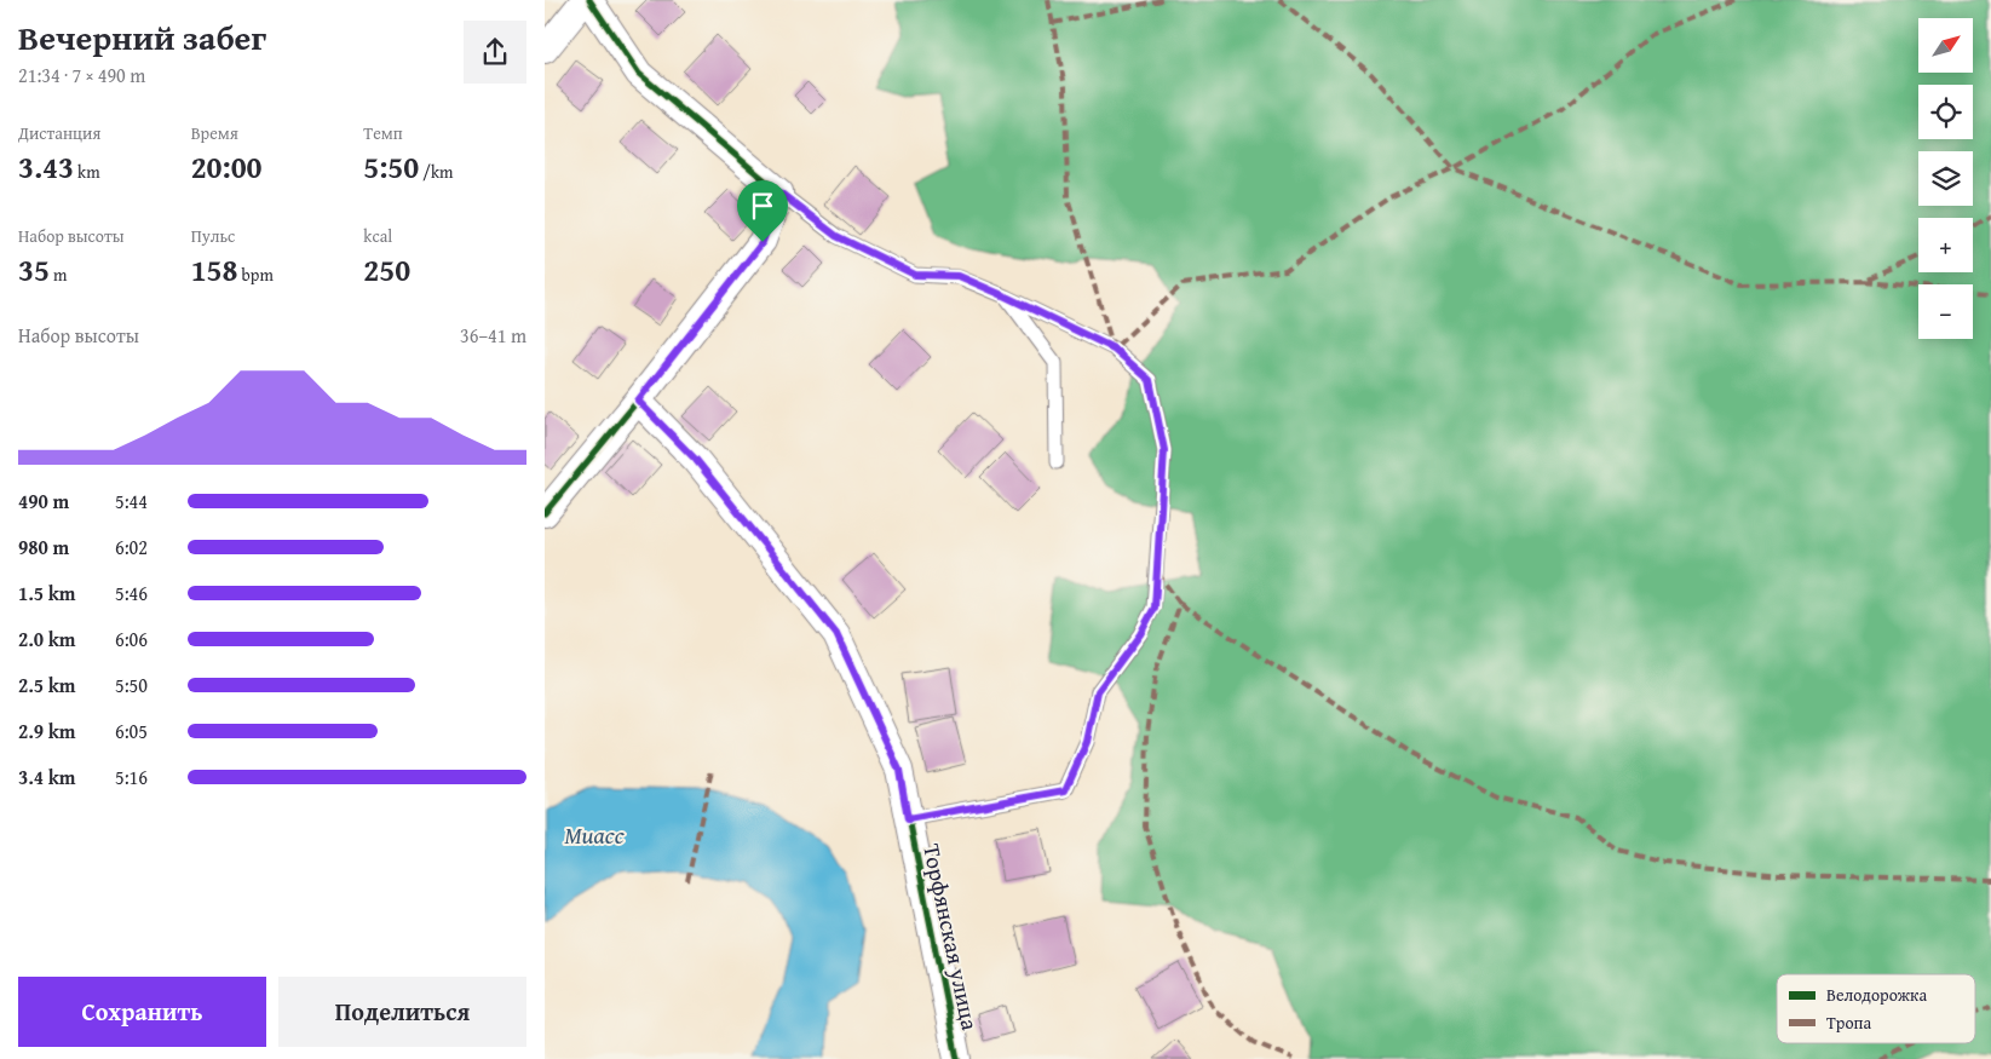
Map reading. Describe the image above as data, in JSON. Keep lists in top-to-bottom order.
{
  "streets": {
    "street": ["Торфянская улица"]
  },
  "water": ["Миасс"],
  "legend": ["Велодорожка", "Тропа"],
  "north": "top right",
  "page": {
    "heading": ["Вечерний забег", "21:34 · 7 × 490 m"],
    "map_buttons": ["+", "−"],
    "stats": [
      ["Дистанция", "3.43 km"],
      ["Время", "20:00"],
      ["Темп", "5:50 /km"],
      ["Набор высоты", "35 m"],
      ["Пульс", "158 bpm"],
      ["kcal", "250"]
    ],
    "chart": ["Набор высоты", "36–41 m"],
    "list": [
      {
        "name": "490 m",
        "note": "5:44"
      },
      {
        "name": "980 m",
        "note": "6:02"
      },
      {
        "name": "1.5 km",
        "note": "5:46"
      },
      {
        "name": "2.0 km",
        "note": "6:06"
      },
      {
        "name": "2.5 km",
        "note": "5:50"
      },
      {
        "name": "2.9 km",
        "note": "6:05"
      },
      {
        "name": "3.4 km",
        "note": "5:16"
      }
    ],
    "buttons": ["Сохранить", "Поделиться"]
  }
}
